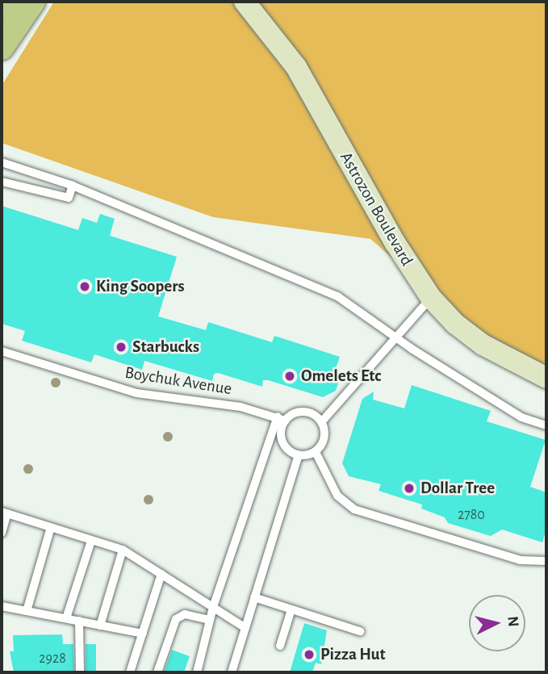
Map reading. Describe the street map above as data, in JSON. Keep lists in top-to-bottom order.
{
  "streets": {
    "main road": ["Astrozon Boulevard"],
    "lane": ["Boychuk Avenue"]
  },
  "places": [
    "King Soopers",
    "Starbucks",
    "Omelets Etc",
    "Dollar Tree",
    "Pizza Hut"
  ],
  "house_numbers": ["2780", "2928"],
  "north": "right"
}
